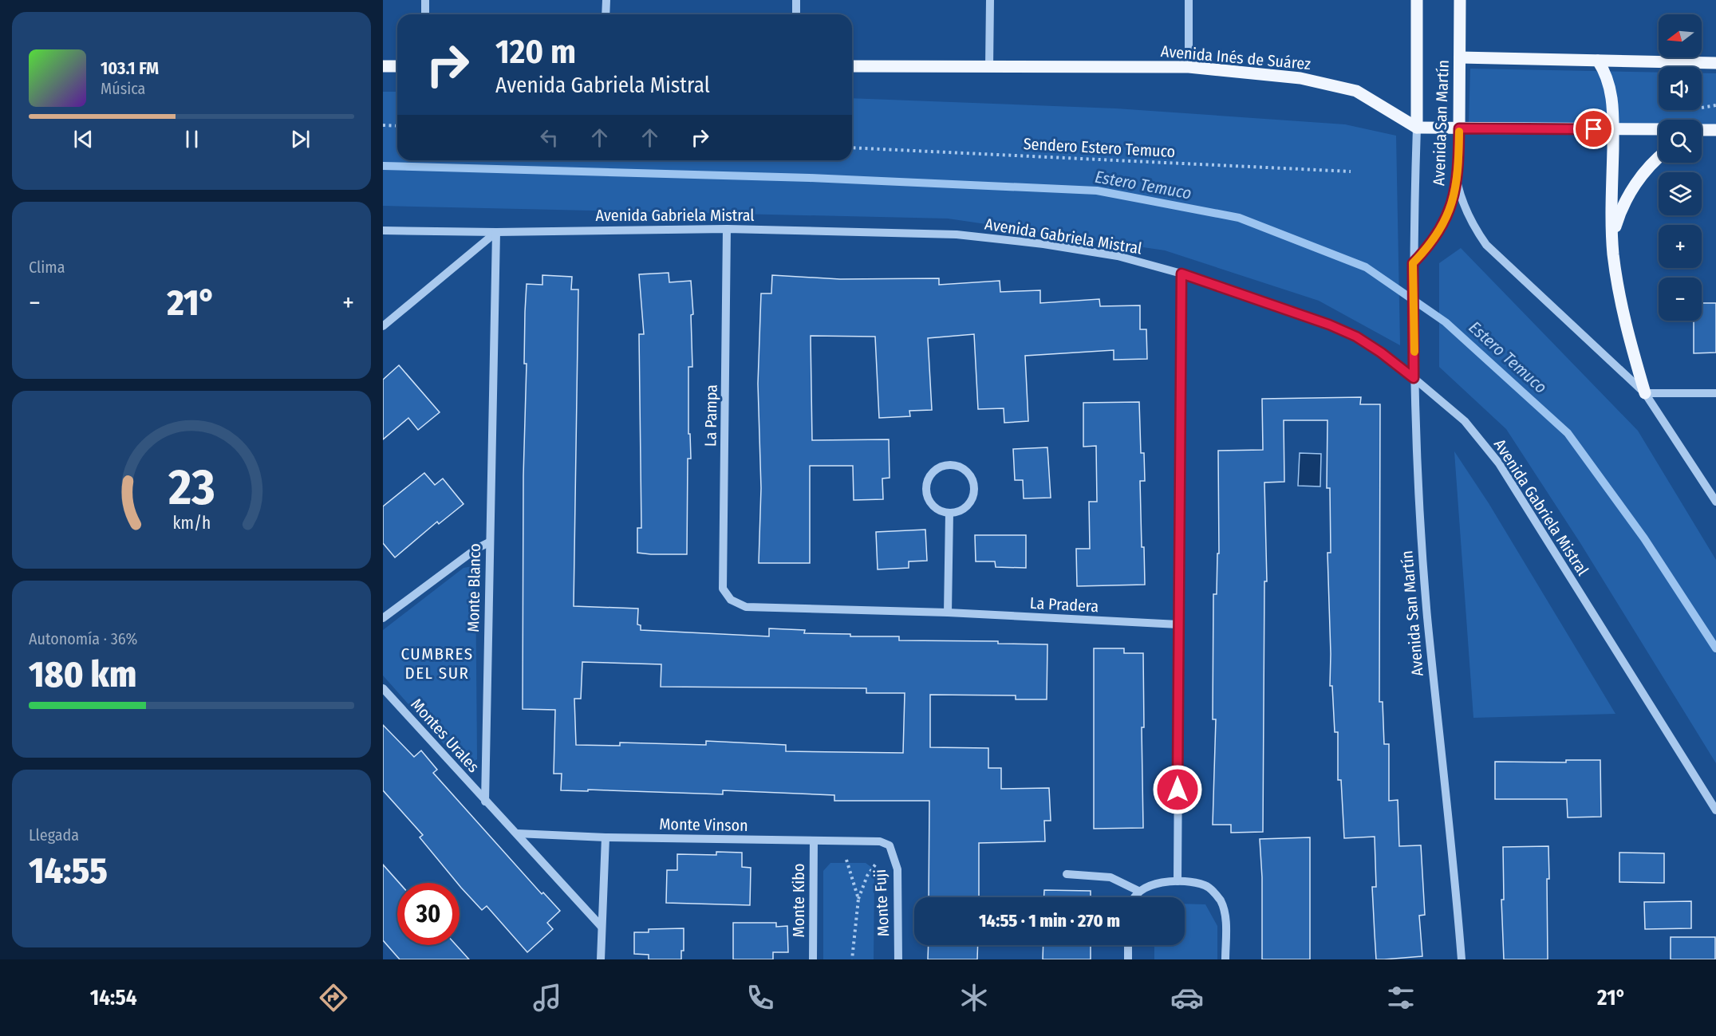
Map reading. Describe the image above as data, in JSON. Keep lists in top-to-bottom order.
{
  "streets": {
    "main road": ["Avenida Inés de Suárez", "Avenida San Martín"],
    "street": [
      "Avenida Gabriela Mistral",
      "La Pampa",
      "Monte Blanco",
      "La Pradera",
      "Montes Urales",
      "Monte Vinson",
      "Monte Kibo",
      "Monte Fuji"
    ],
    "path": ["Sendero Estero Temuco"]
  },
  "crossings": [
    ["Avenida Inés de Suárez", "Avenida San Martín"],
    ["Avenida San Martín", "Avenida Gabriela Mistral"],
    ["Avenida Gabriela Mistral", "La Pampa"],
    ["Avenida Gabriela Mistral", "Monte Blanco"],
    ["La Pampa", "La Pradera"],
    ["Monte Blanco", "Montes Urales"],
    ["Monte Vinson", "Monte Kibo"],
    ["Monte Vinson", "Monte Fuji"]
  ],
  "districts": ["CUMBRES DEL SUR"],
  "water": ["Estero Temuco"],
  "north": "left",
  "page": {
    "map_buttons": ["+", "−"],
    "turn": ["120 m", "Avenida Gabriela Mistral"],
    "song": ["103.1 FM", "Música"],
    "tile": [
      "Clima",
      ["Autonomía · 36%", "180 km"],
      ["Llegada", "14:55"]
    ],
    "heat": ["−", "21°", "+"],
    "limit": "30",
    "trip": "14:55 · 1 min · 270 m",
    "tabs": ["14:54", "21°"],
    "gauge": ["23", "km/h"]
  }
}
